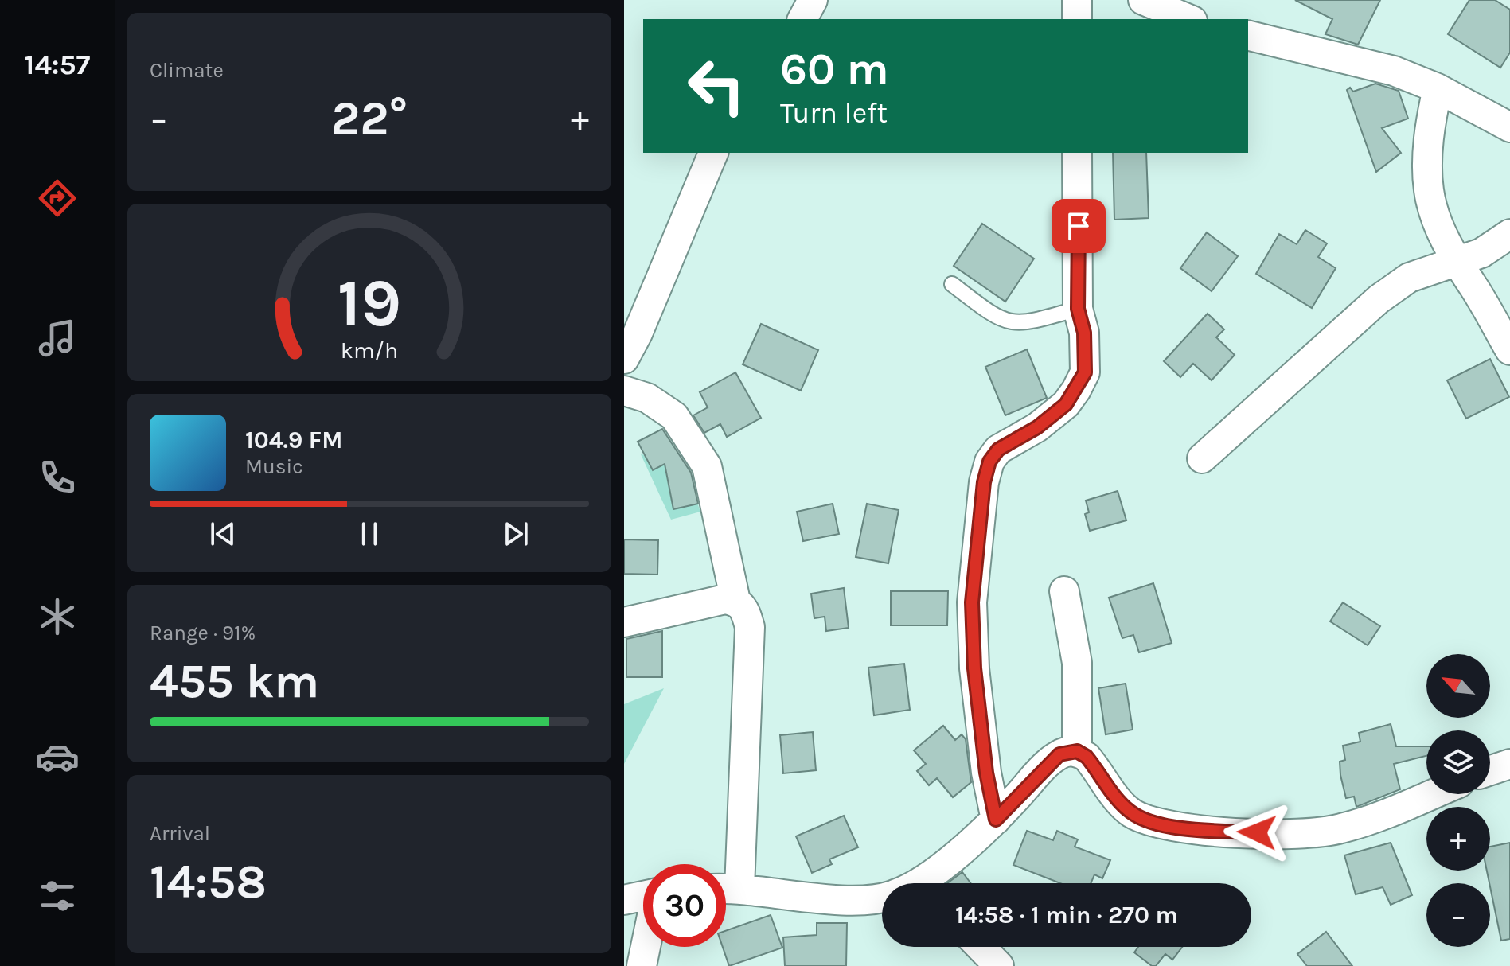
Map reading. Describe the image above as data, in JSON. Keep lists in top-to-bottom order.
{
  "north": "top left",
  "page": {
    "tabs": "14:57",
    "tile": [
      "Climate",
      ["Range · 91%", "455 km"],
      ["Arrival", "14:58"]
    ],
    "turn": ["60 m", "Turn left"],
    "heat": ["−", "22°", "+"],
    "song": ["104.9 FM", "Music"],
    "map_buttons": ["+", "−"],
    "limit": "30",
    "trip": "14:58 · 1 min · 270 m",
    "gauge": ["19", "km/h"]
  }
}
